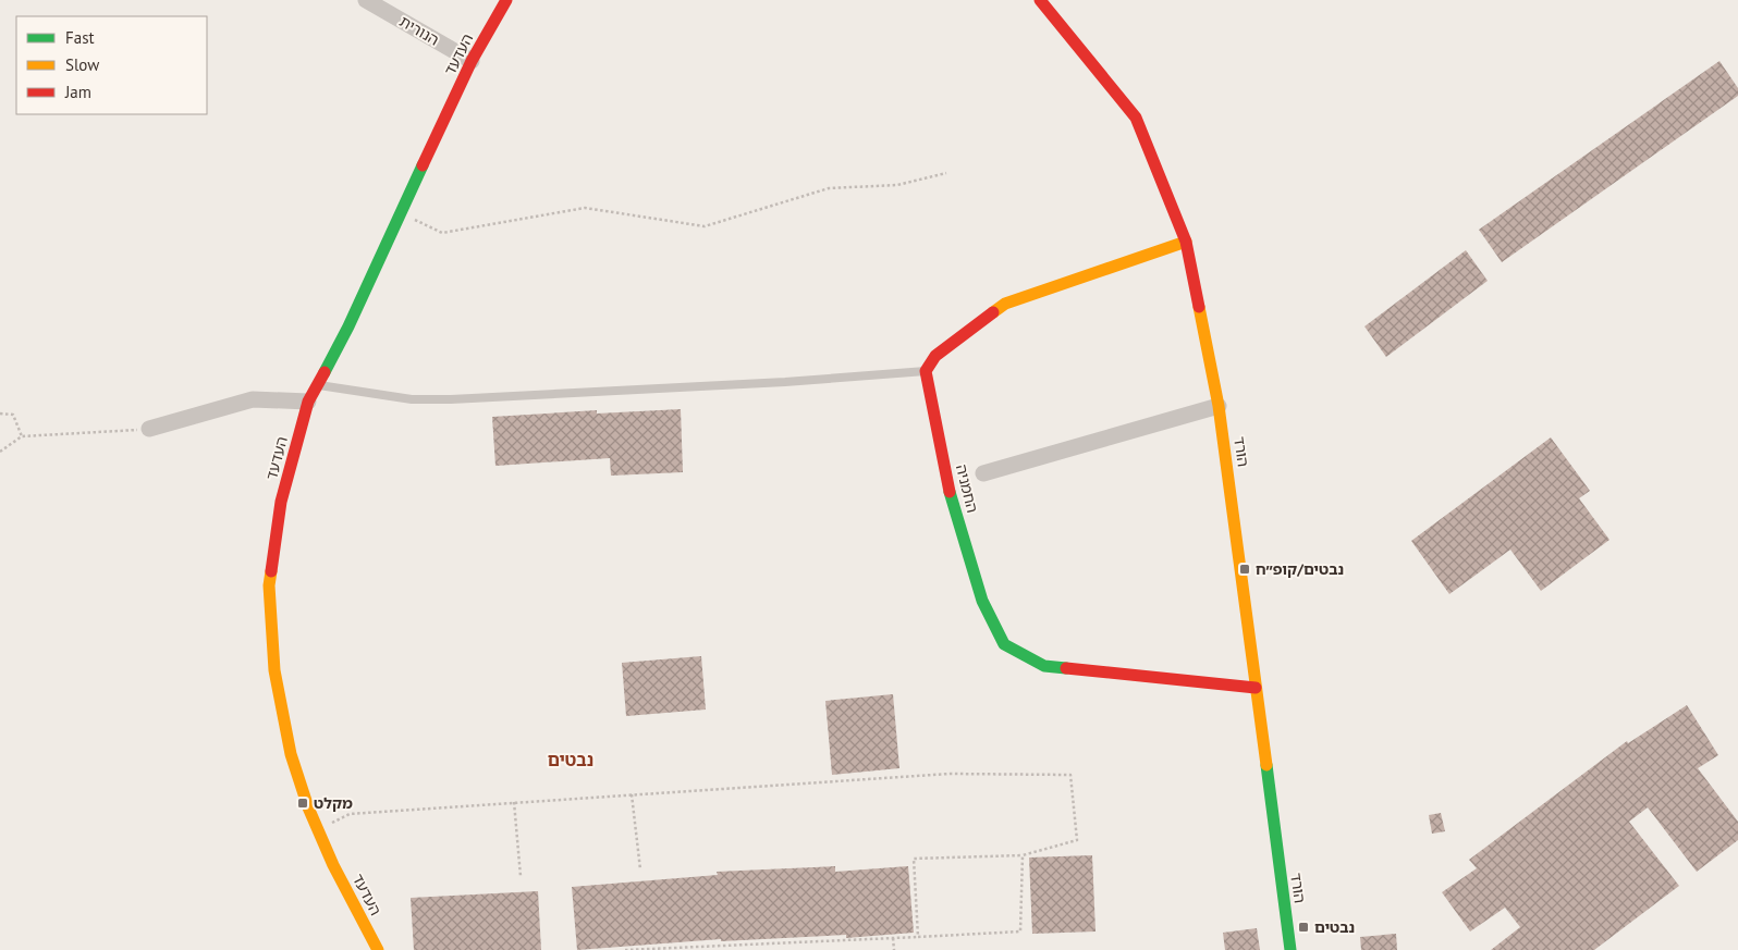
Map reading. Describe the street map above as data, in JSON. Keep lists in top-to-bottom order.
{
  "streets": {
    "street": [
      "הנורית",
      "העדעד",
      "הורד",
      "החמניה"
    ]
  },
  "crossings": [
    ["הנורית", "העדעד"],
    ["הורד", "החמניה"]
  ],
  "districts": ["נבטים"],
  "places": {
    "transit": ["נבטים/קופ״ח", "מקלט", "נבטים"]
  },
  "legend": ["Fast", "Slow", "Jam"]
}
